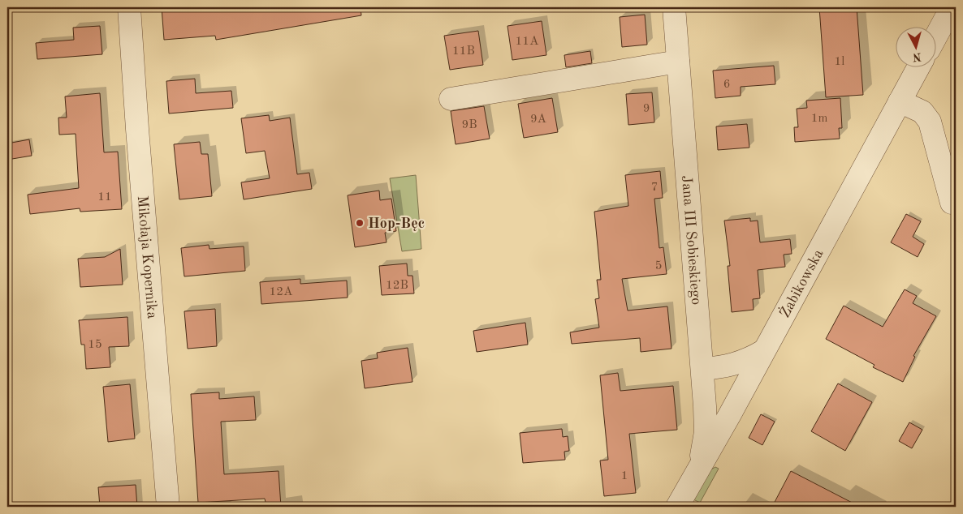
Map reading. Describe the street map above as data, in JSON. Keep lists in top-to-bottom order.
{
  "streets": {
    "street": ["Jana III Sobieskiego", "Mikołaja Kopernika", "Żabikowska"]
  },
  "crossings": [
    ["Jana III Sobieskiego", "Żabikowska"]
  ],
  "places": ["Hop-Bęc"],
  "house_numbers": [
    "11A",
    "11B",
    "1l",
    "6",
    "9",
    "1m",
    "9A",
    "9B",
    "7",
    "11",
    "5",
    "12B",
    "12A",
    "15",
    "1"
  ],
  "north": "bottom"
}
